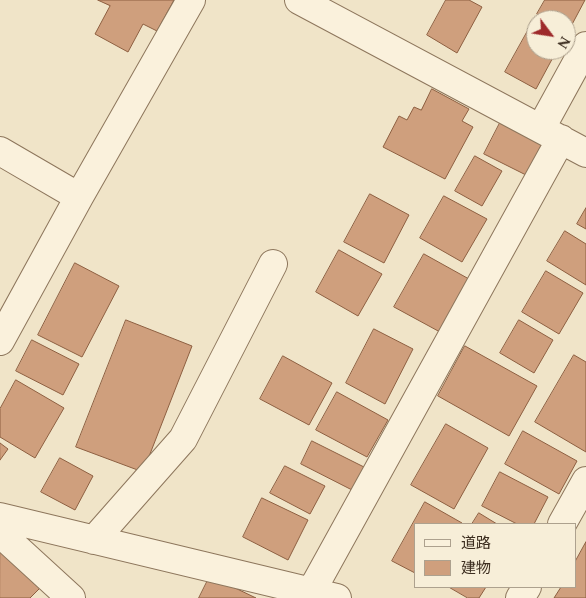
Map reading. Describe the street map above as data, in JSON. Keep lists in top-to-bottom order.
{
  "legend": ["道路", "建物"],
  "north": "bottom right"
}
